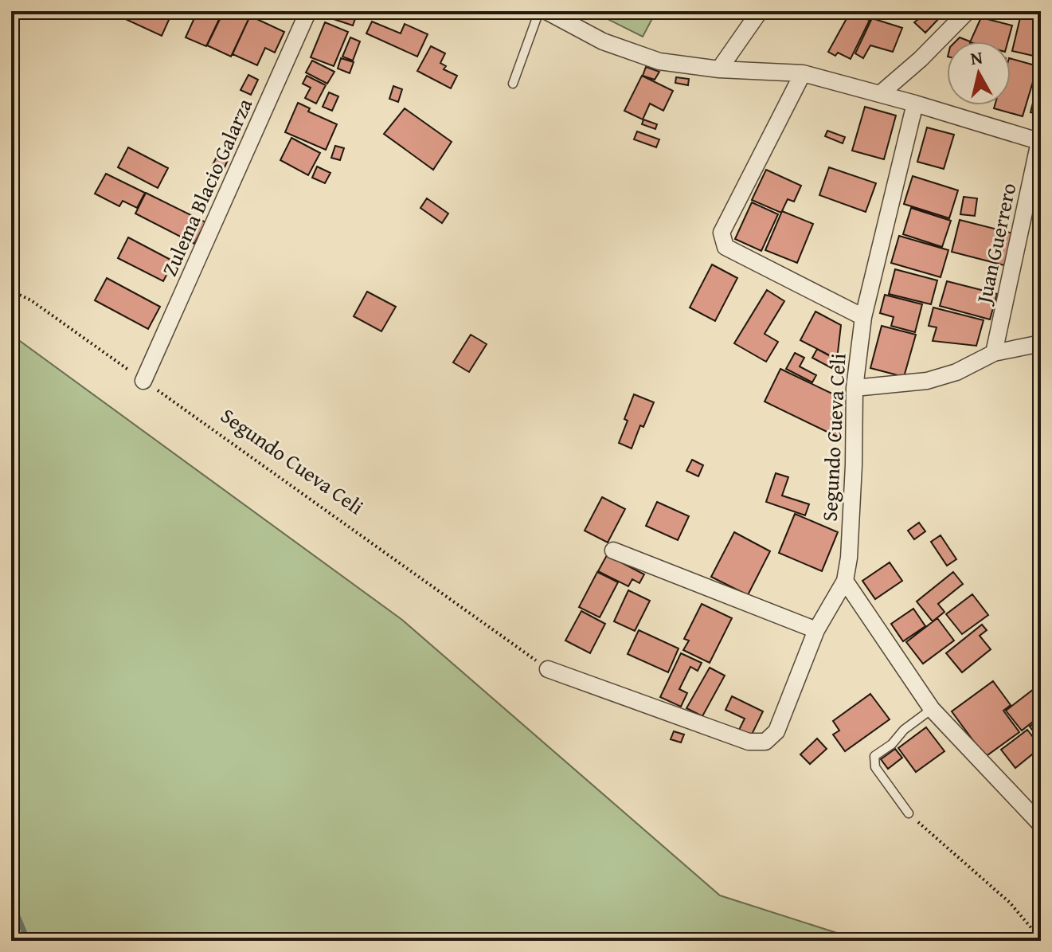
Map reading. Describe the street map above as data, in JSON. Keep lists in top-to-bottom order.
{
  "streets": {
    "street": ["Zulema Blacio Galarza", "Juan Guerrero", "Segundo Cueva Celi"]
  },
  "crossings": [
    ["Zulema Blacio Galarza", "Segundo Cueva Celi"]
  ],
  "north": "top"
}
